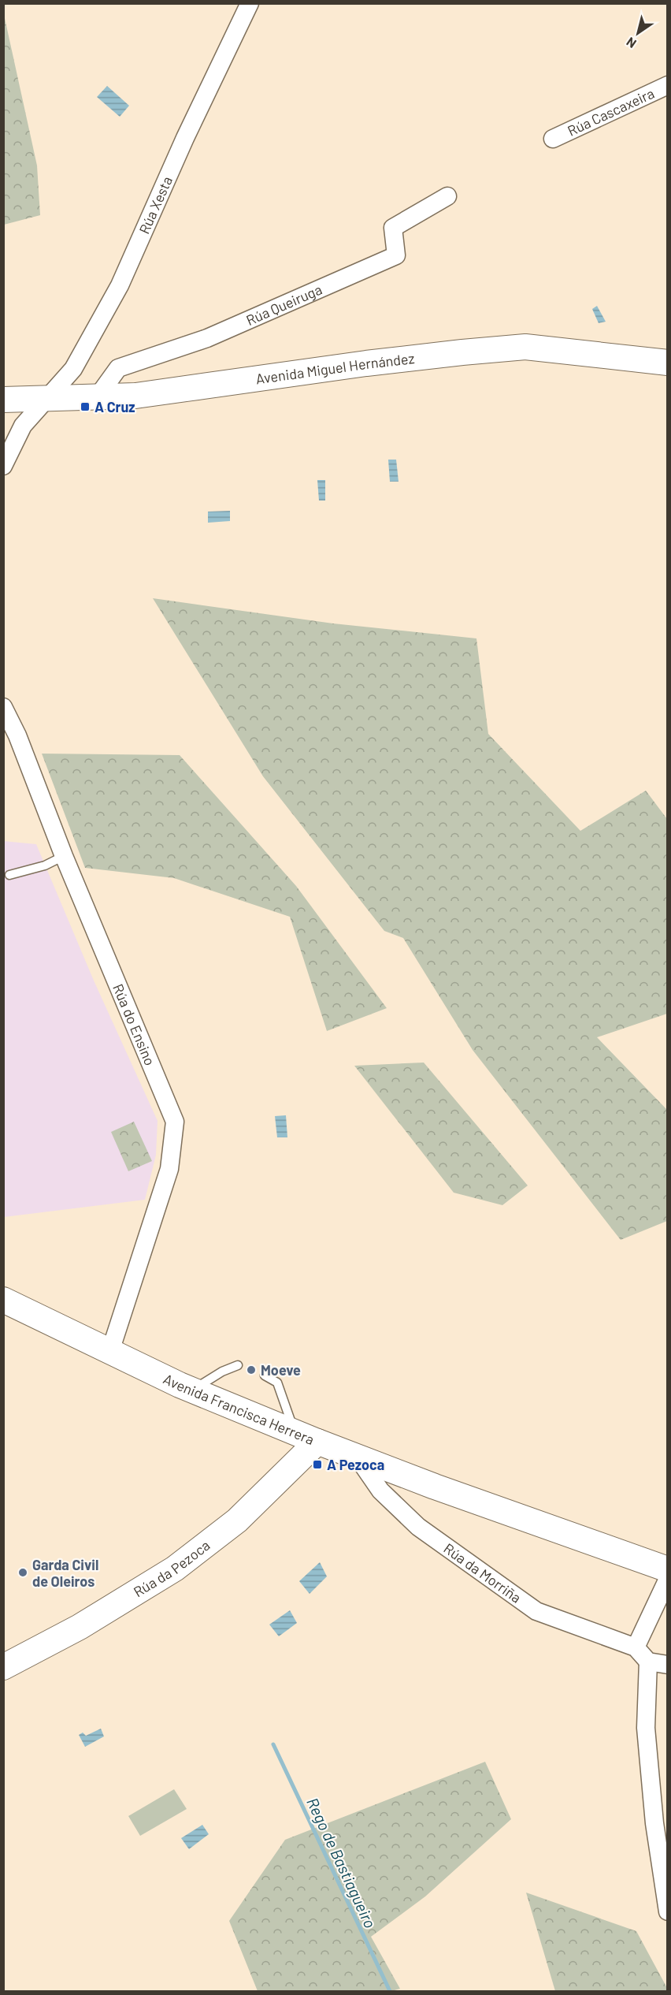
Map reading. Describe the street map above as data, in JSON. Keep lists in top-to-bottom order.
{
  "streets": {
    "street": [
      "Rúa Cascaxeira",
      "Rúa Xesta",
      "Rúa Queiruga",
      "Avenida Miguel Hernández",
      "Rúa do Ensino",
      "Avenida Francisca Herrera",
      "Rúa da Pezoca",
      "Rúa da Morriña"
    ]
  },
  "crossings": [
    ["Rúa Xesta", "Avenida Miguel Hernández"],
    ["Rúa Queiruga", "Avenida Miguel Hernández"],
    ["Rúa do Ensino", "Avenida Francisca Herrera"],
    ["Avenida Francisca Herrera", "Rúa da Pezoca"],
    ["Avenida Francisca Herrera", "Rúa da Morriña"]
  ],
  "water": ["Rego de Bastiagueiro"],
  "places": {
    "transit": ["A Cruz", "A Pezoca"],
    "other": ["Moeve", "Garda Civil de Oleiros"]
  },
  "north": "bottom left"
}
